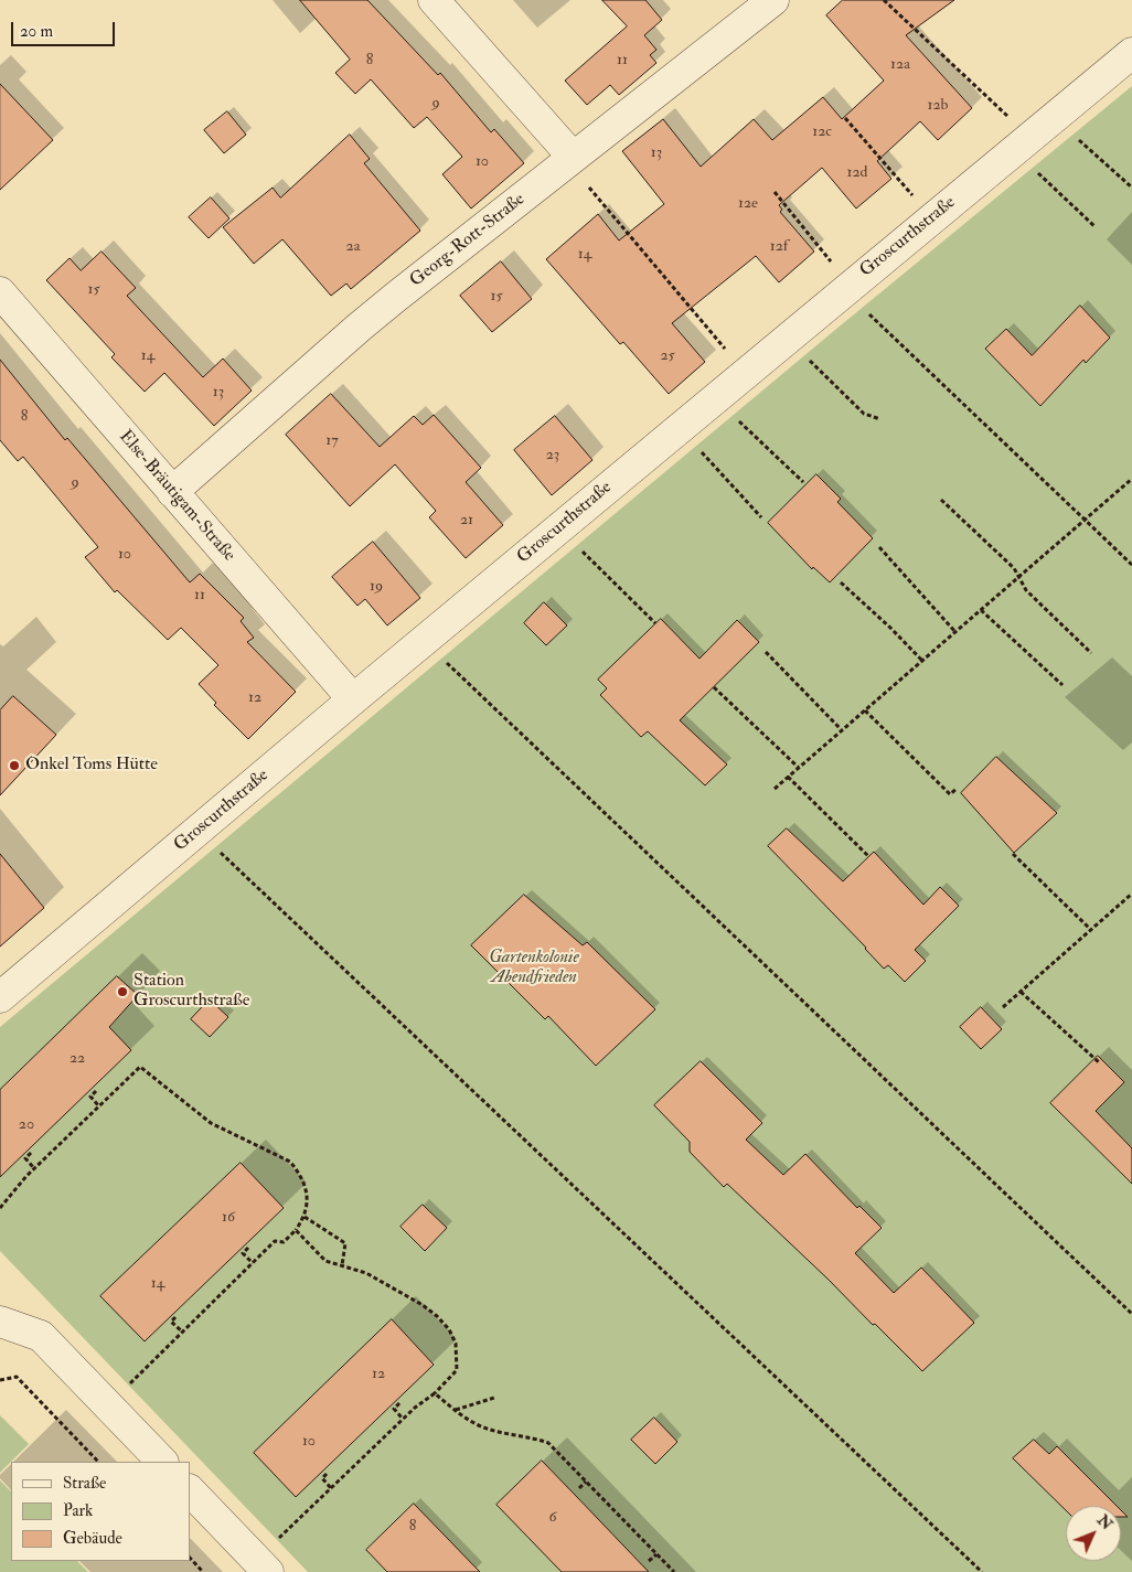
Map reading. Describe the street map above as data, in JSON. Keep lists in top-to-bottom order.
{
  "streets": {
    "street": ["Groscurthstraße", "Georg-Rott-Straße", "Else-Bräutigam-Straße"]
  },
  "crossings": [
    ["Groscurthstraße", "Else-Bräutigam-Straße"],
    ["Georg-Rott-Straße", "Else-Bräutigam-Straße"]
  ],
  "parks": ["Gartenkolonie Abendfrieden"],
  "places": ["Onkel Toms Hütte", "Station Groscurthstraße"],
  "house_numbers": [
    "8",
    "11",
    "12a",
    "9",
    "12b",
    "12c",
    "13",
    "10",
    "12d",
    "12e",
    "2a",
    "12f",
    "14",
    "15",
    "15",
    "14",
    "25",
    "13",
    "8",
    "17",
    "23",
    "9",
    "21",
    "10",
    "19",
    "11",
    "12",
    "22",
    "20",
    "16",
    "14",
    "12",
    "10",
    "6",
    "8"
  ],
  "legend": ["Straße", "Park", "Gebäude"],
  "scale_bar": "20 m",
  "north": "top right"
}
